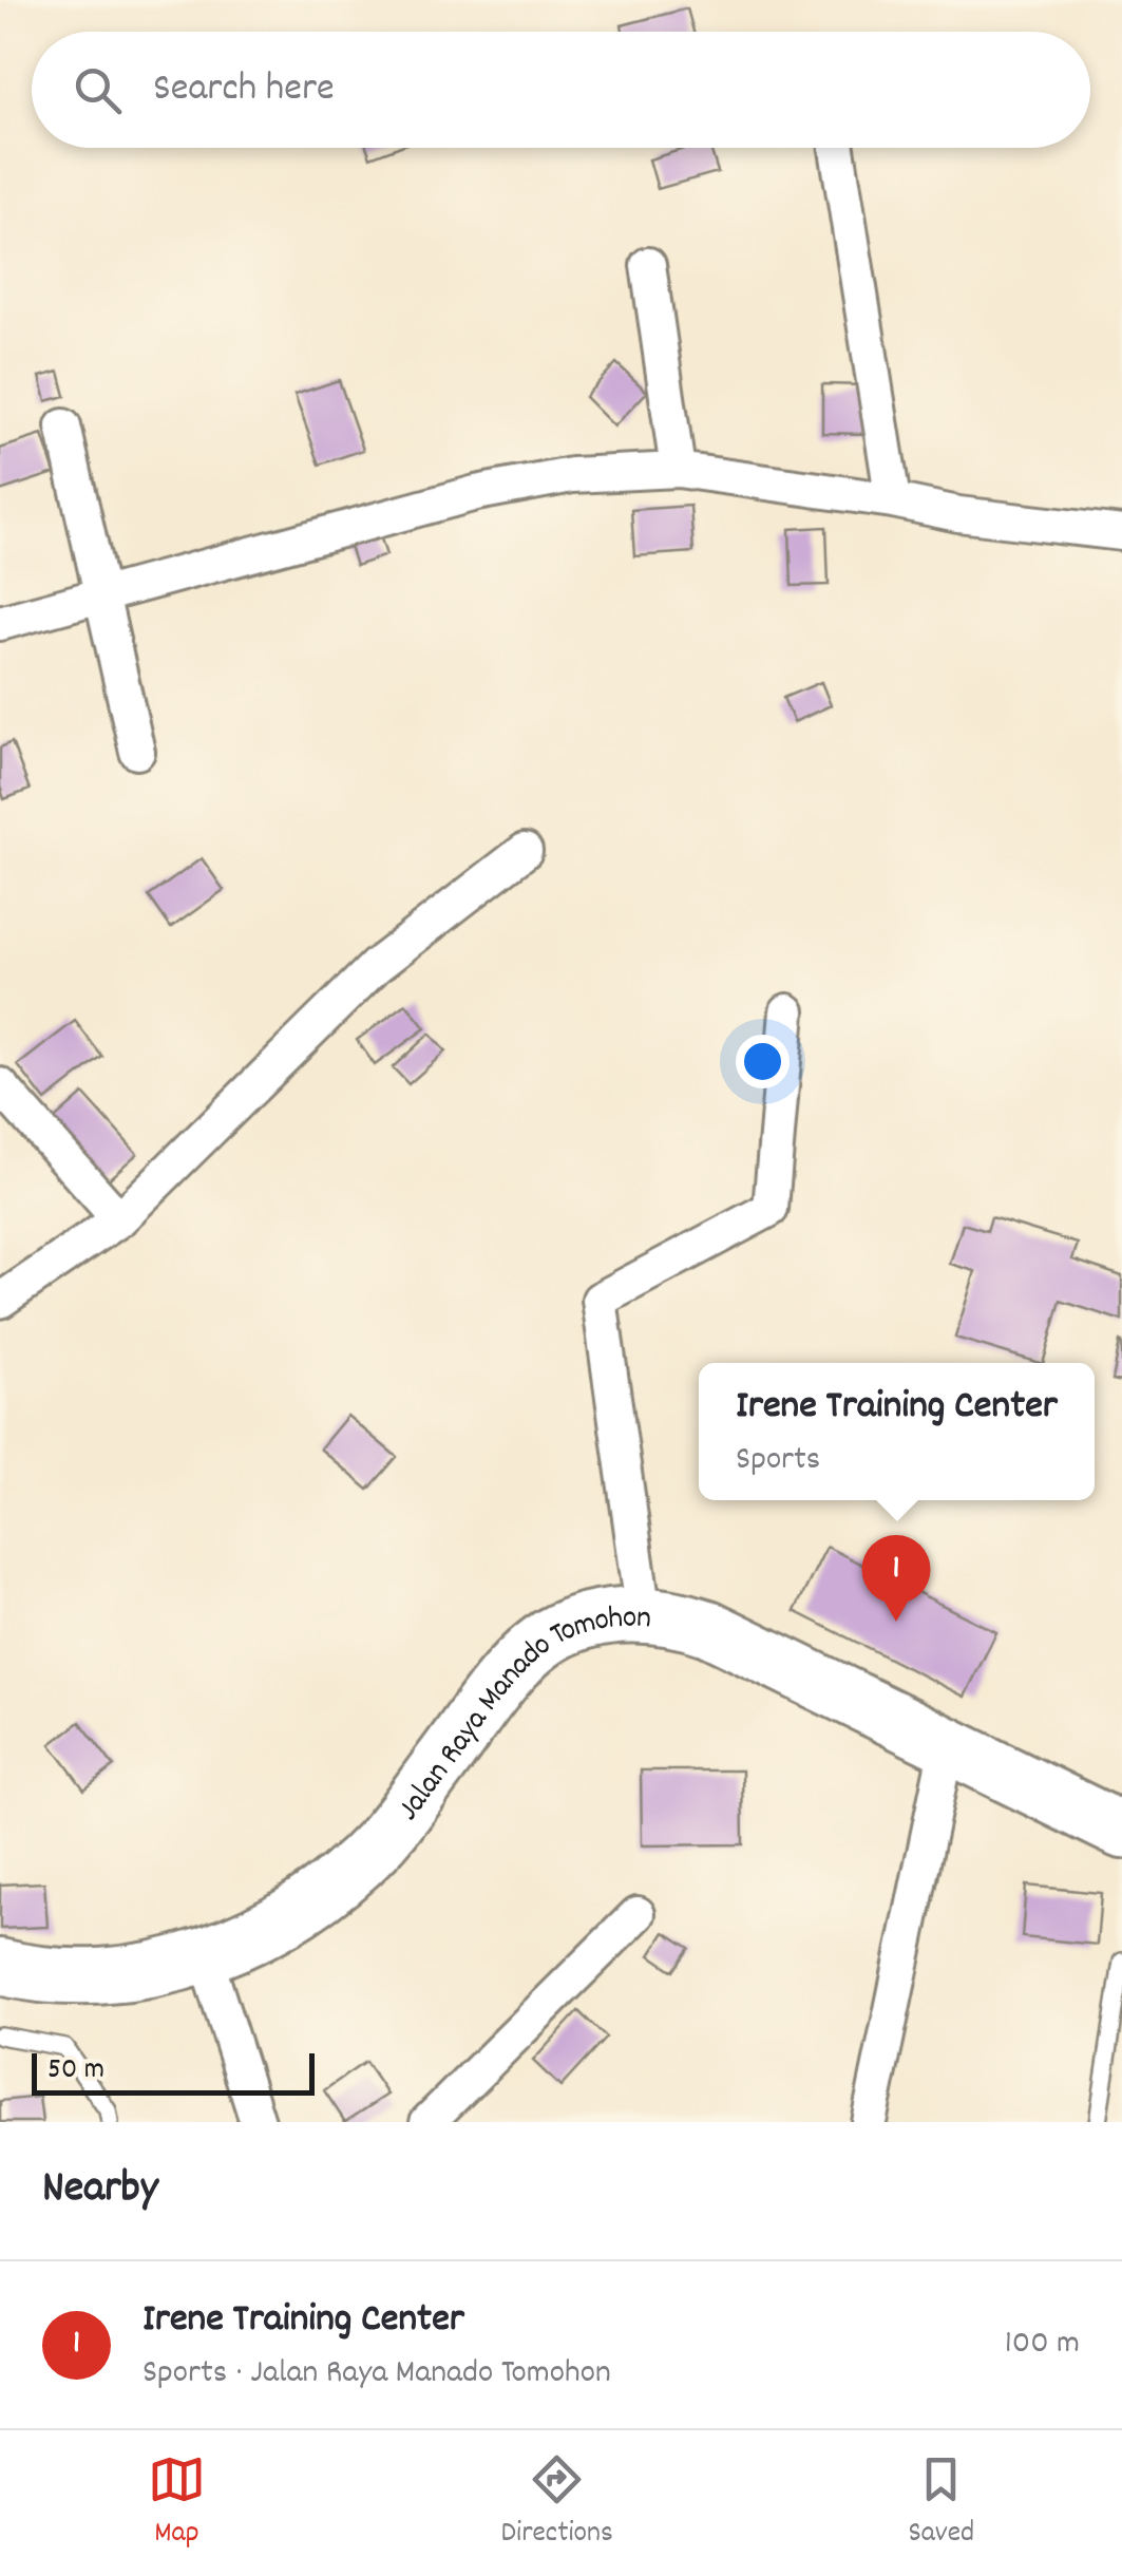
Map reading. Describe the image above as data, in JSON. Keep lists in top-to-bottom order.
{
  "streets": {
    "highway": ["Jalan Raya Manado Tomohon"]
  },
  "scale_bar": "50 m",
  "page": {
    "search": "Search here",
    "popup": ["Irene Training Center", "Sports"],
    "pins": "1",
    "scale": "50 m",
    "heading": "Nearby",
    "list": [
      {
        "mark": "1",
        "name": "Irene Training Center",
        "note": "Sports · Jalan Raya Manado Tomohon",
        "value": "100 m"
      }
    ],
    "nav": ["Map", "Directions", "Saved"]
  }
}
